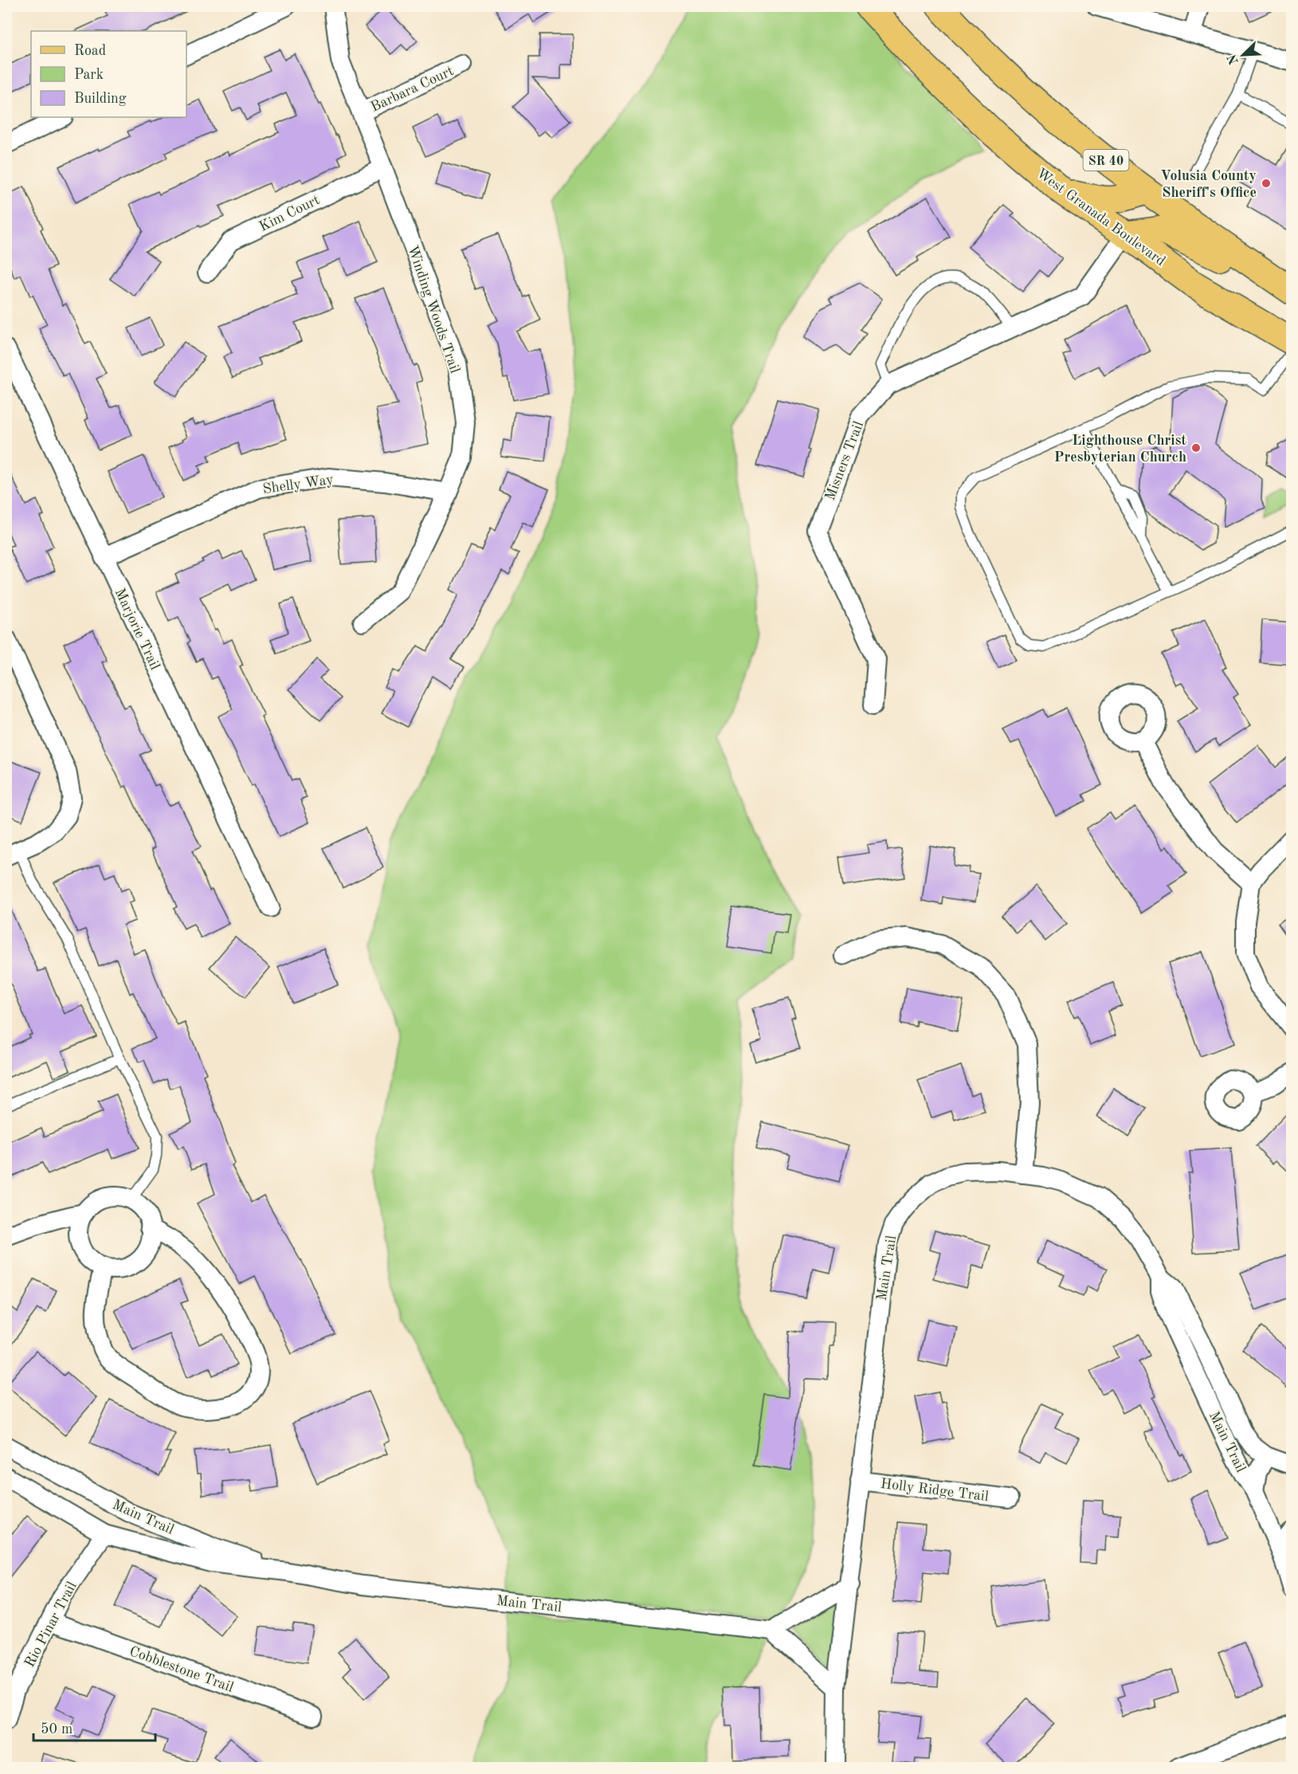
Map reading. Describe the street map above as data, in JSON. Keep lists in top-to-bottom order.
{
  "streets": {
    "main road": ["SR 40", "West Granada Boulevard"],
    "street": [
      "Barbara Court",
      "Kim Court",
      "Winding Woods Trail",
      "Misners Trail",
      "Shelly Way",
      "Marjorie Trail",
      "Main Trail",
      "Holly Ridge Trail",
      "Rio Pinar Trail",
      "Cobblestone Trail"
    ]
  },
  "crossings": [
    ["Barbara Court", "Winding Woods Trail"],
    ["Kim Court", "Winding Woods Trail"],
    ["West Granada Boulevard", "Misners Trail"],
    ["Winding Woods Trail", "Shelly Way"],
    ["Shelly Way", "Marjorie Trail"],
    ["Main Trail", "Holly Ridge Trail"],
    ["Main Trail", "Rio Pinar Trail"],
    ["Rio Pinar Trail", "Cobblestone Trail"]
  ],
  "places": ["Volusia County Sheriff's Office", "Lighthouse Christ Presbyterian Church"],
  "legend": ["Road", "Park", "Building"],
  "scale_bar": "50 m",
  "north": "bottom left"
}
